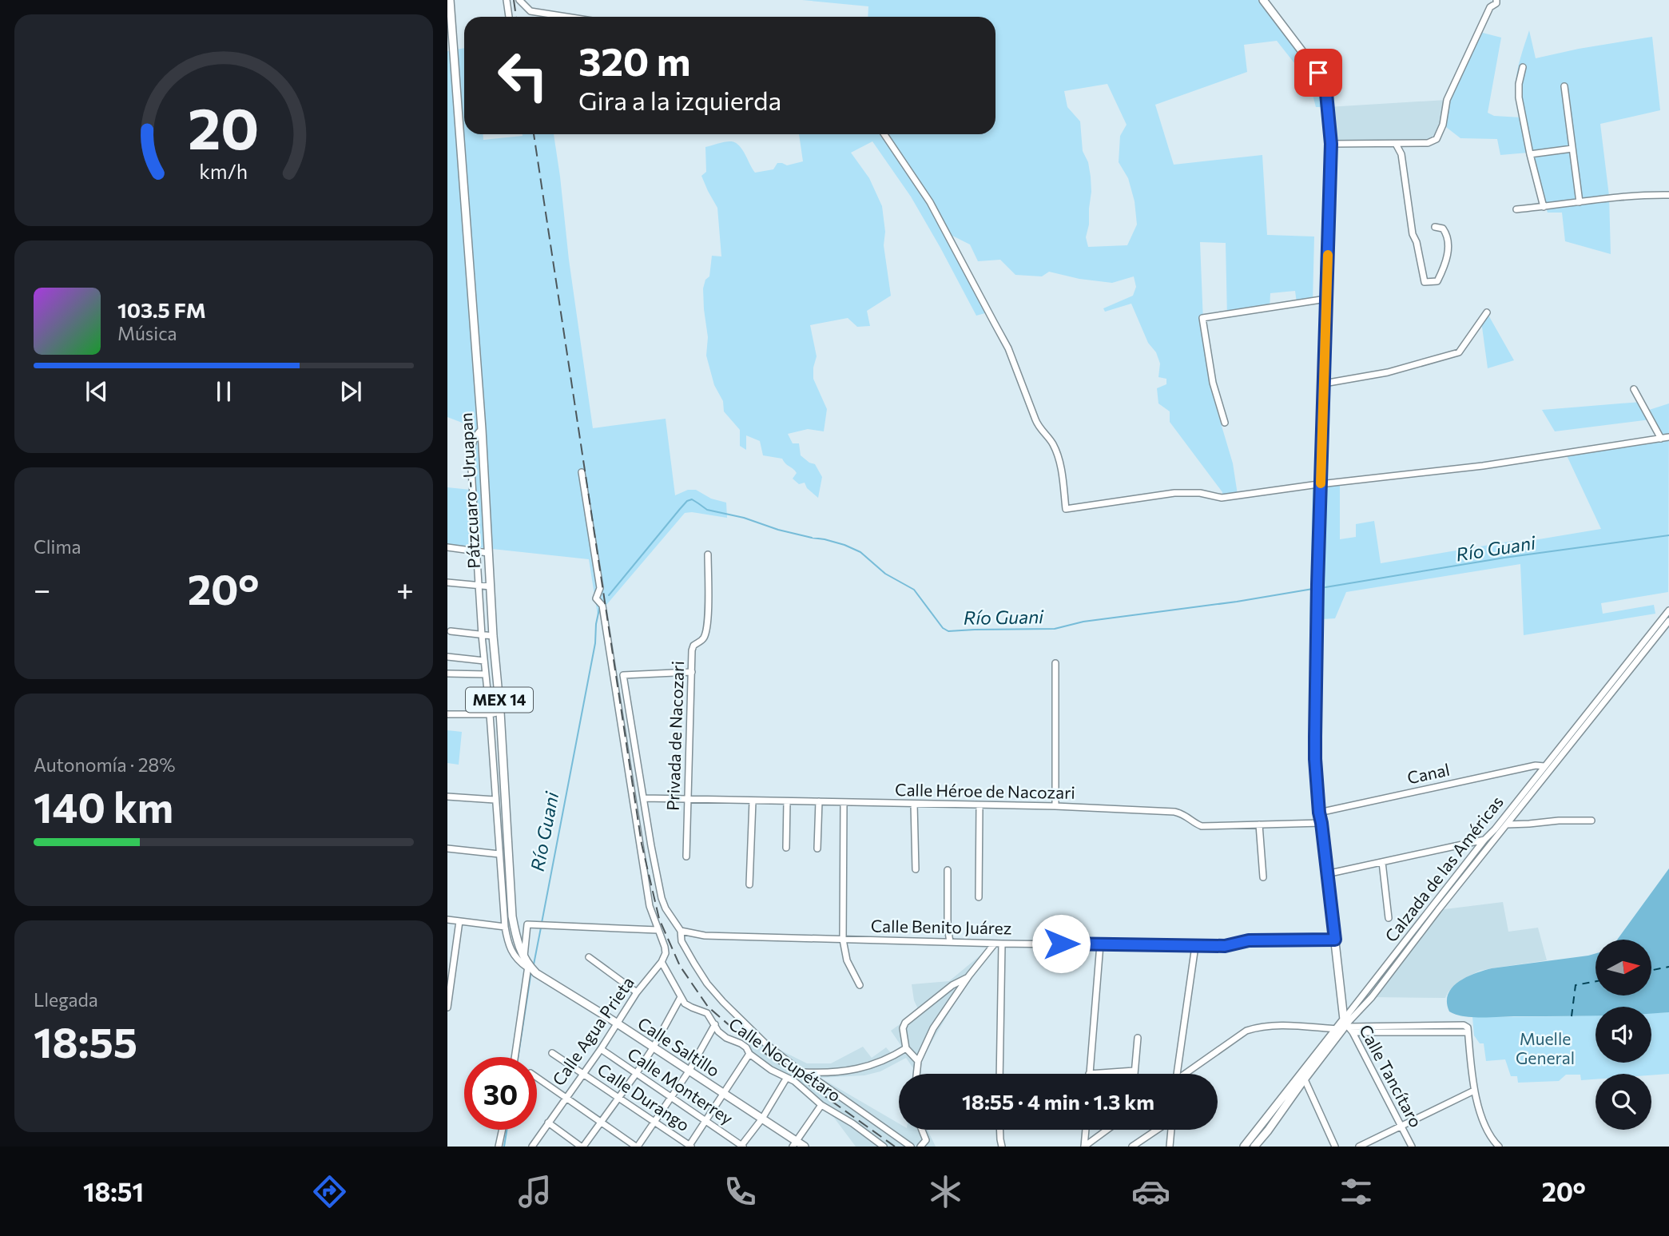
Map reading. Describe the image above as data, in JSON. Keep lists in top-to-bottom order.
{
  "streets": {
    "main road": [
      "Pátzcuaro - Uruapan",
      "MEX 14",
      "Calzada de las Américas",
      "Calle Saltillo"
    ],
    "street": [
      "Privada de Nacozari",
      "Canal",
      "Calle Héroe de Nacozari",
      "Calle Benito Juárez",
      "Calle Agua Prieta",
      "Calle Nocupétaro",
      "Calle Tancítaro",
      "Calle Monterrey",
      "Calle Durango"
    ]
  },
  "crossings": [
    ["Pátzcuaro - Uruapan", "Calle Saltillo"],
    ["Privada de Nacozari", "Calle Héroe de Nacozari"],
    ["Canal", "Calzada de las Américas"],
    ["Calzada de las Américas", "Calle Tancítaro"],
    ["Calle Agua Prieta", "Calle Saltillo"],
    ["Calle Agua Prieta", "Calle Nocupétaro"],
    ["Calle Agua Prieta", "Calle Monterrey"],
    ["Calle Agua Prieta", "Calle Durango"]
  ],
  "water": ["Río Guani"],
  "parks": ["Muelle General"],
  "north": "right",
  "page": {
    "turn": ["320 m", "Gira a la izquierda"],
    "song": ["103.5 FM", "Música"],
    "tile": [
      "Clima",
      ["Autonomía · 28%", "140 km"],
      ["Llegada", "18:55"]
    ],
    "heat": ["−", "20°", "+"],
    "limit": "30",
    "trip": "18:55 · 4 min · 1.3 km",
    "tabs": ["18:51", "20°"],
    "gauge": ["20", "km/h"]
  }
}
